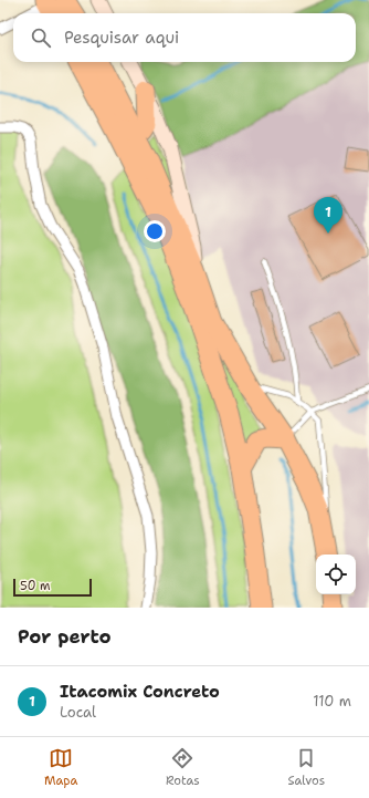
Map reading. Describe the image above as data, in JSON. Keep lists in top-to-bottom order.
{
  "scale_bar": "50 m",
  "page": {
    "search": "Pesquisar aqui",
    "pins": "1",
    "scale": "50 m",
    "heading": "Por perto",
    "list": [
      {
        "mark": "1",
        "name": "Itacomix Concreto",
        "note": "Local",
        "value": "110 m"
      }
    ],
    "nav": ["Mapa", "Rotas", "Salvos"]
  }
}
